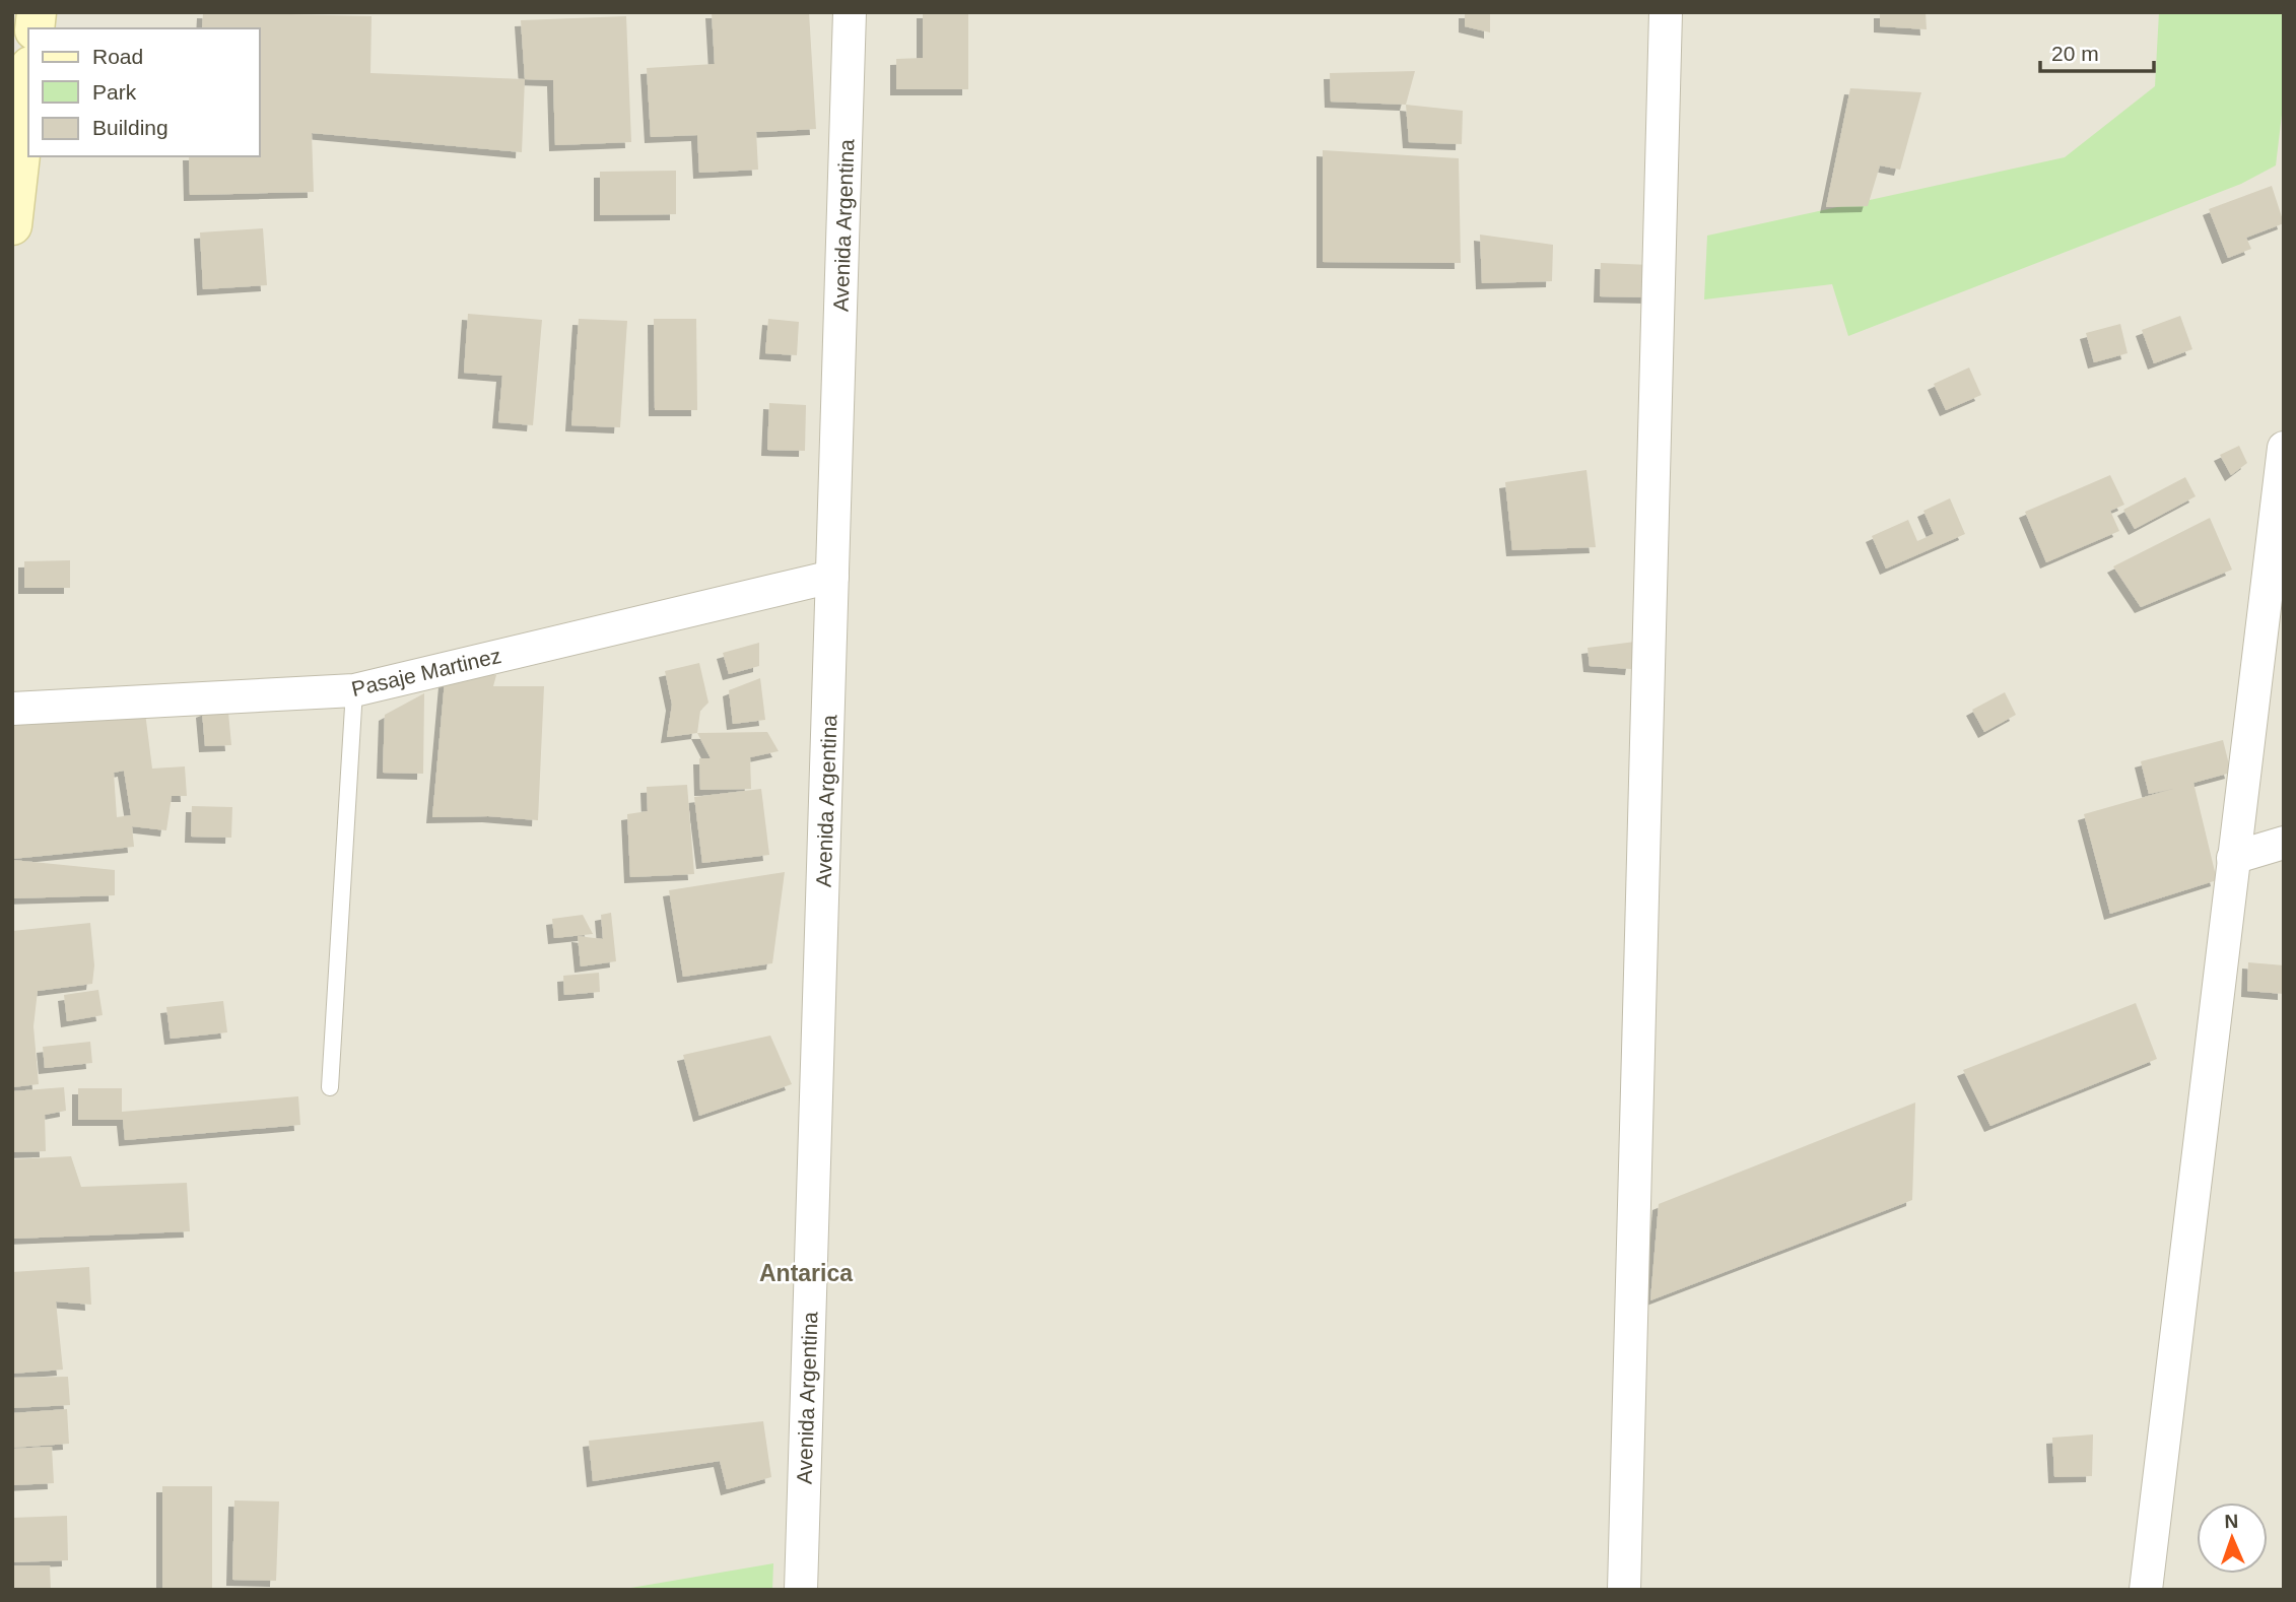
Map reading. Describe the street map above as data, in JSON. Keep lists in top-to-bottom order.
{
  "streets": {
    "street": ["Avenida Argentina", "Pasaje Martinez"]
  },
  "crossings": [
    ["Avenida Argentina", "Pasaje Martinez"]
  ],
  "districts": ["Antarica"],
  "legend": ["Road", "Park", "Building"],
  "scale_bar": "20 m",
  "north": "top"
}
